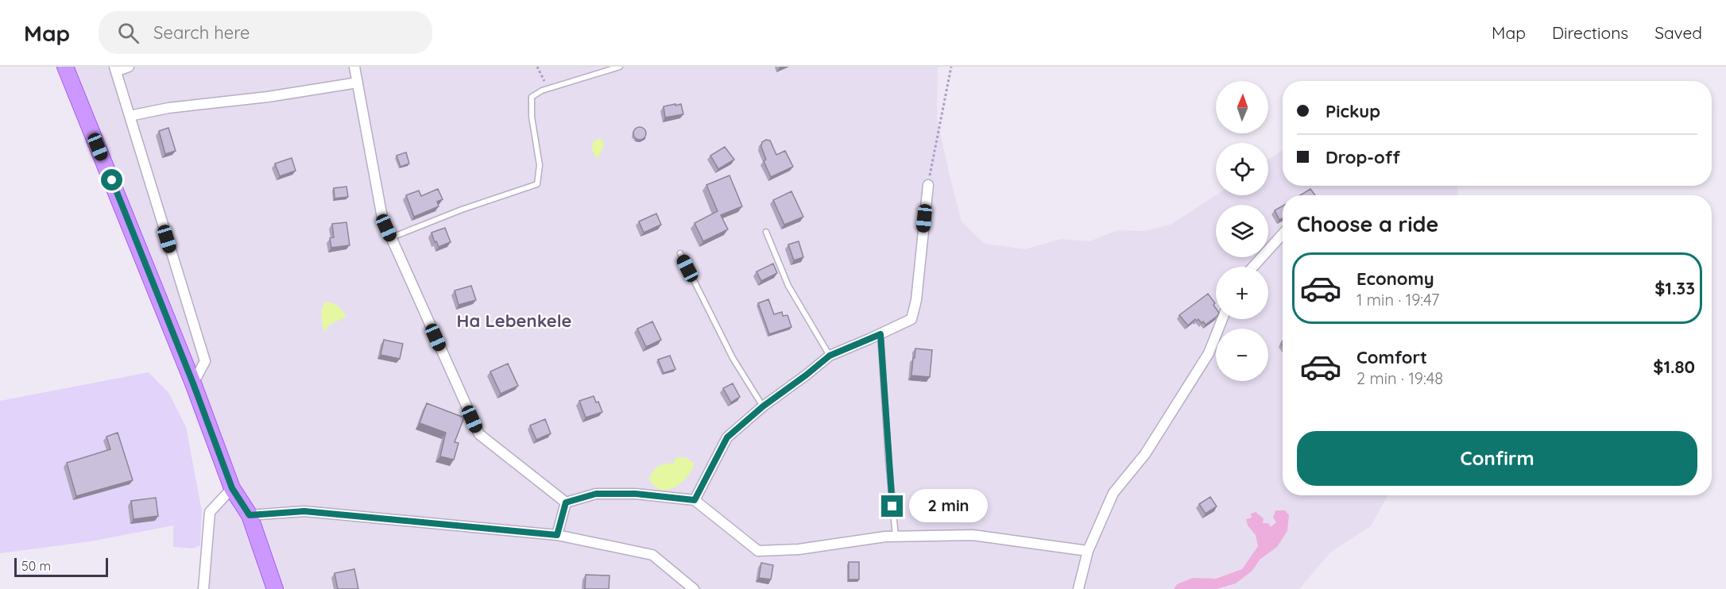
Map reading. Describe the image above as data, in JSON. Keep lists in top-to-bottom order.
{
  "districts": ["Ha Lebenkele"],
  "scale_bar": "50 m",
  "north": "top",
  "page": {
    "header": "Map",
    "search": "Search here",
    "nav": ["Map", "Directions", "Saved"],
    "map_buttons": ["+", "−"],
    "banner": ["Pickup", "Drop-off"],
    "heading": "Choose a ride",
    "list": [
      {
        "name": "Economy",
        "note": "1 min · 19:47",
        "value": "$1.33"
      },
      {
        "name": "Comfort",
        "note": "2 min · 19:48",
        "value": "$1.80"
      }
    ],
    "buttons": "Confirm",
    "bubble": "2 min",
    "scale": "50 m"
  }
}
